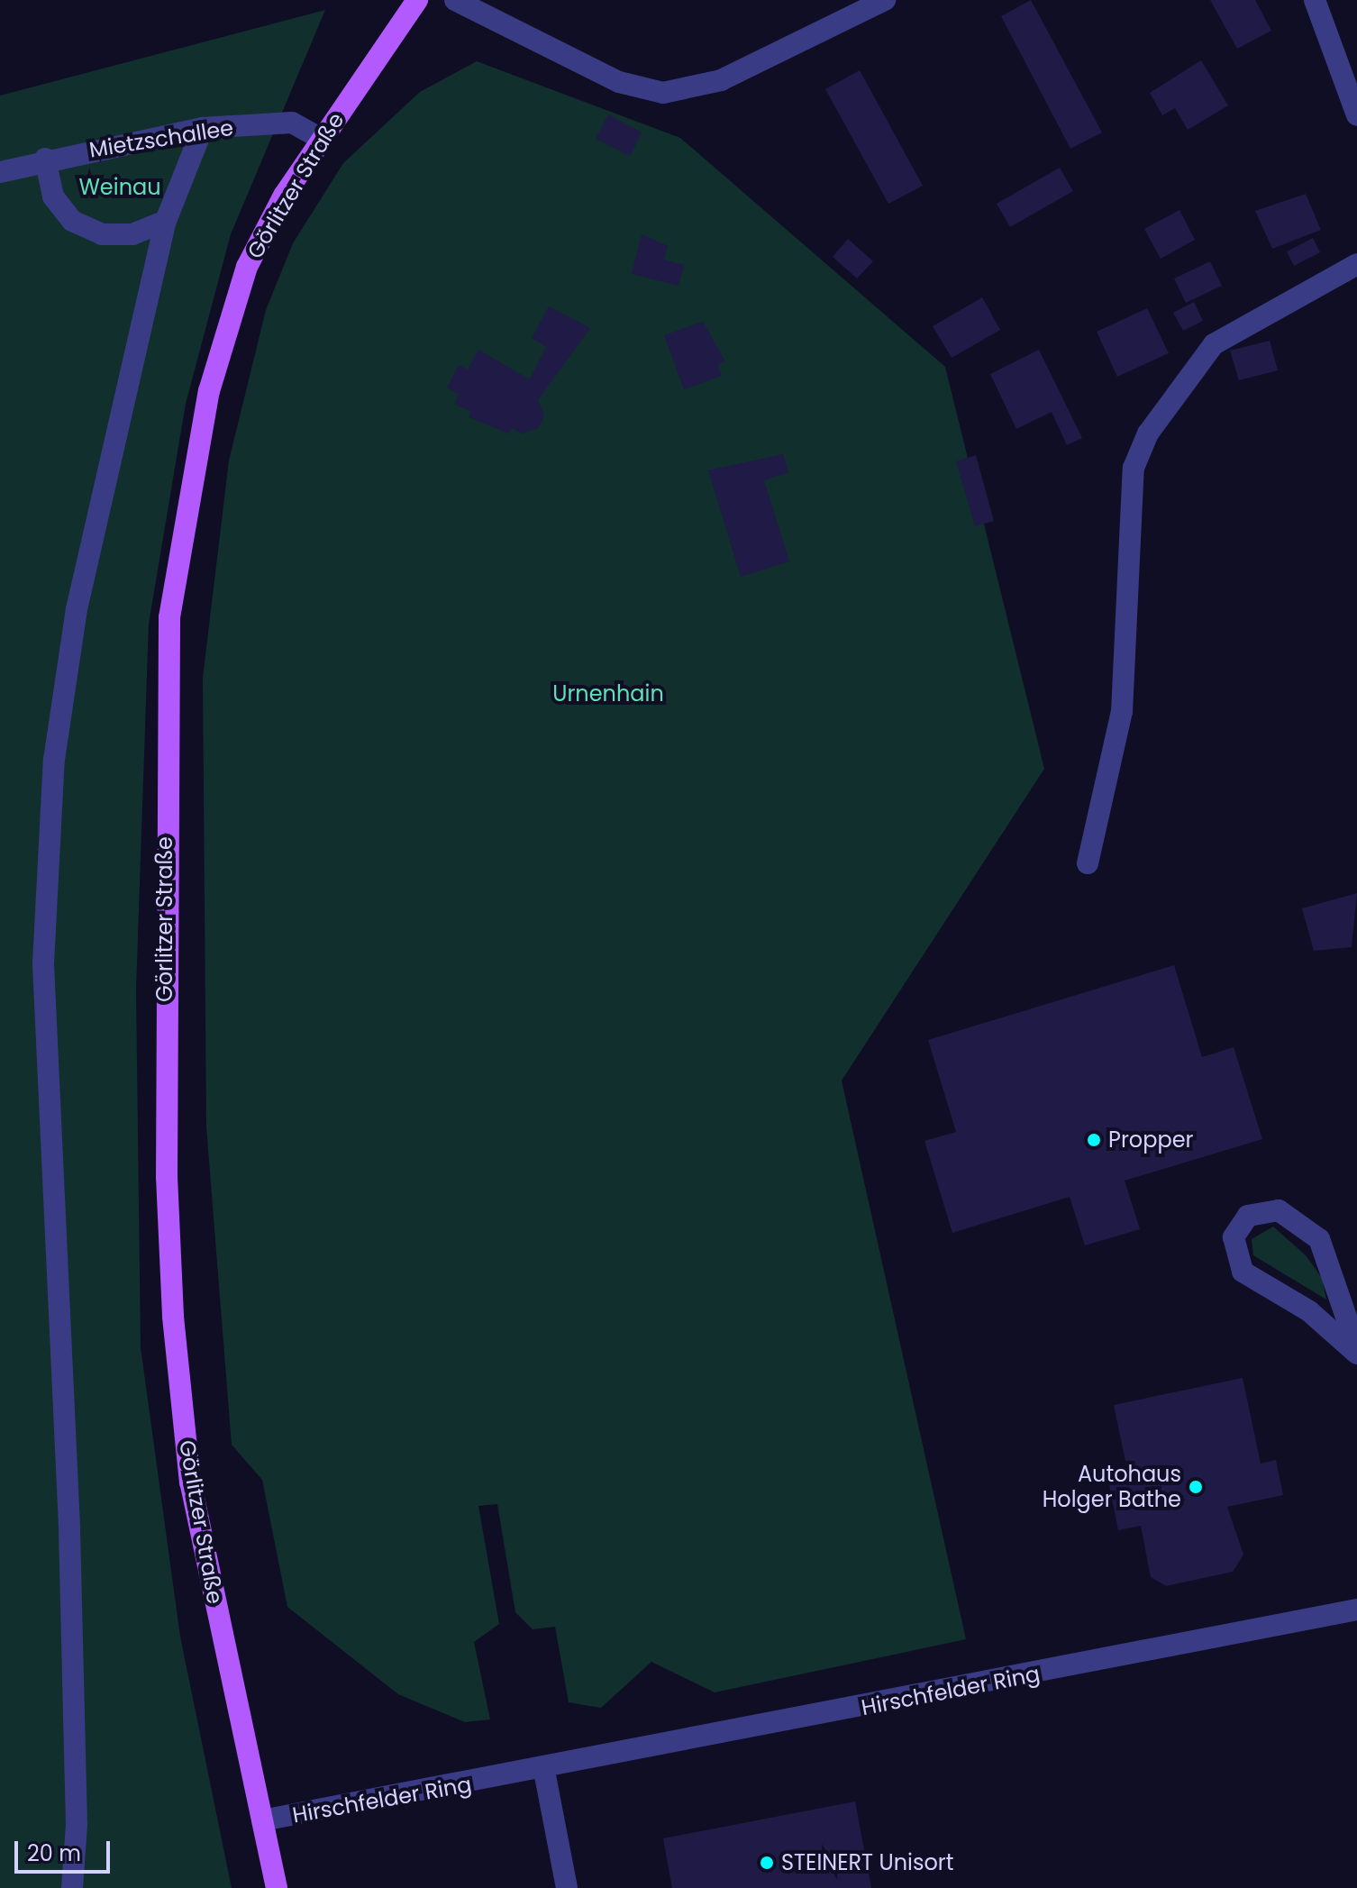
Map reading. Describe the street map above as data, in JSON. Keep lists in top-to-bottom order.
{
  "streets": {
    "main road": ["Görlitzer Straße"],
    "street": ["Mietzschallee", "Hirschfelder Ring"]
  },
  "crossings": [
    ["Mietzschallee", "Görlitzer Straße"],
    ["Görlitzer Straße", "Hirschfelder Ring"]
  ],
  "parks": ["Weinau", "Urnenhain"],
  "places": ["Propper", "Autohaus Holger Bathe", "STEINERT Unisort"],
  "scale_bar": "20 m"
}
